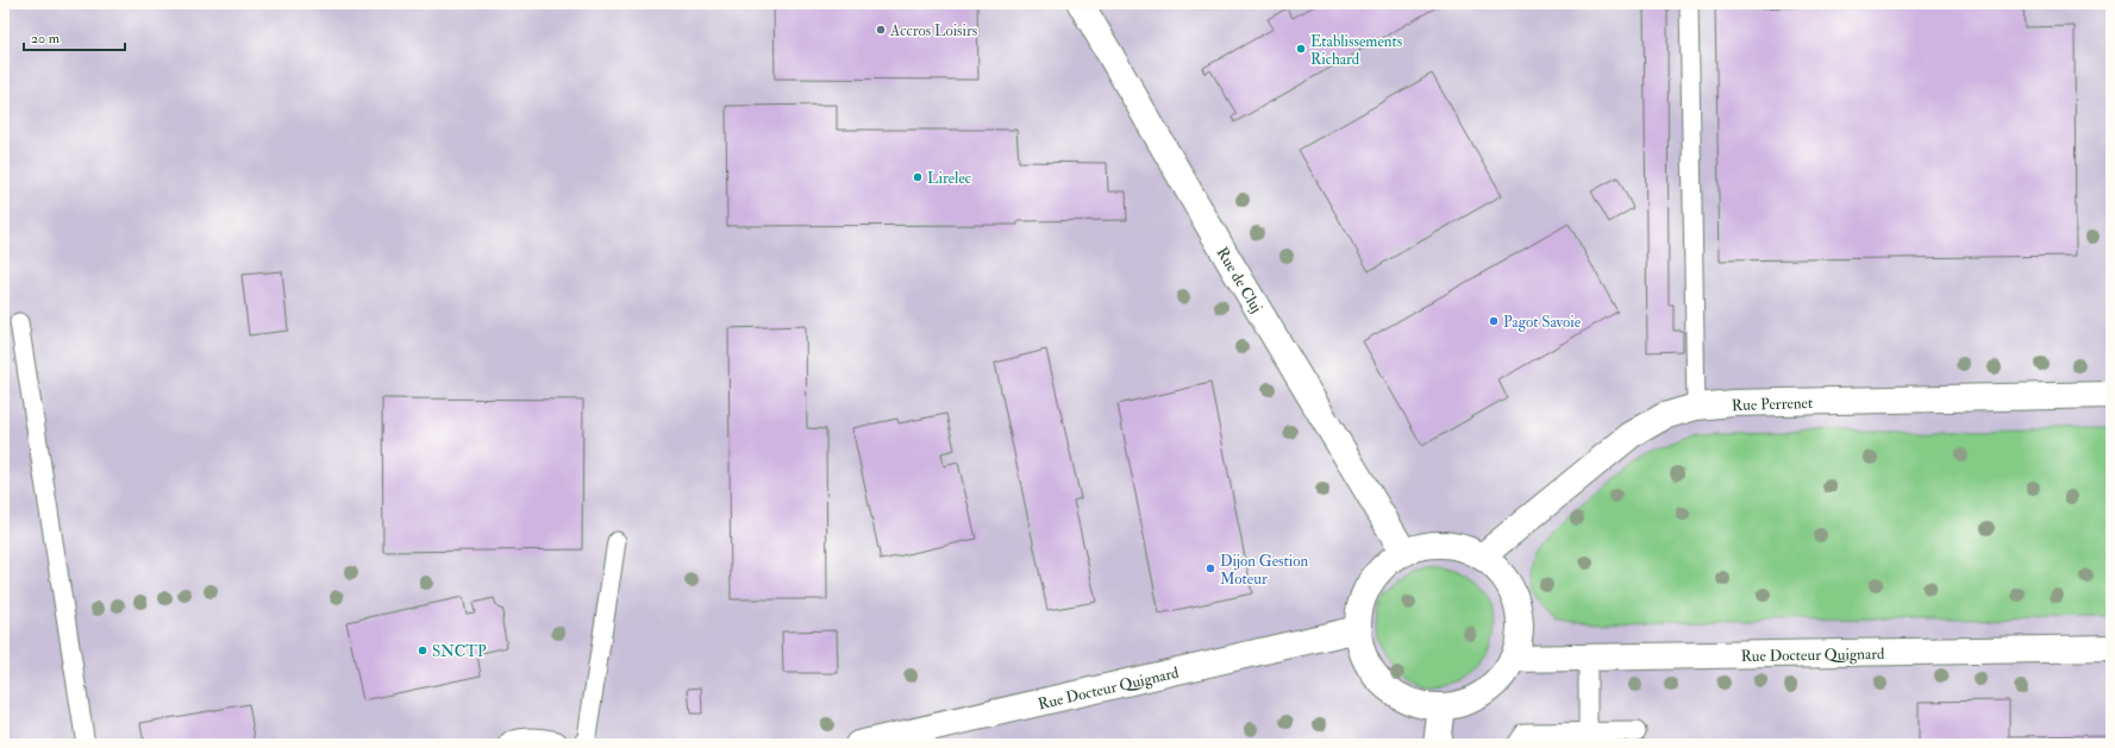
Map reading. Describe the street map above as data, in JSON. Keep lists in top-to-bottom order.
{
  "streets": {
    "street": ["Rue de Cluj", "Rue Perrenet", "Rue Docteur Quignard"]
  },
  "crossings": [
    ["Rue de Cluj", "Rue Perrenet"],
    ["Rue de Cluj", "Rue Docteur Quignard"],
    ["Rue Perrenet", "Rue Docteur Quignard"]
  ],
  "places": [
    "Accros Loisirs",
    "Etablissements Richard",
    "Lirelec",
    "Pagot Savoie",
    "Dijon Gestion Moteur",
    "SNCTP"
  ],
  "scale_bar": "20 m"
}
